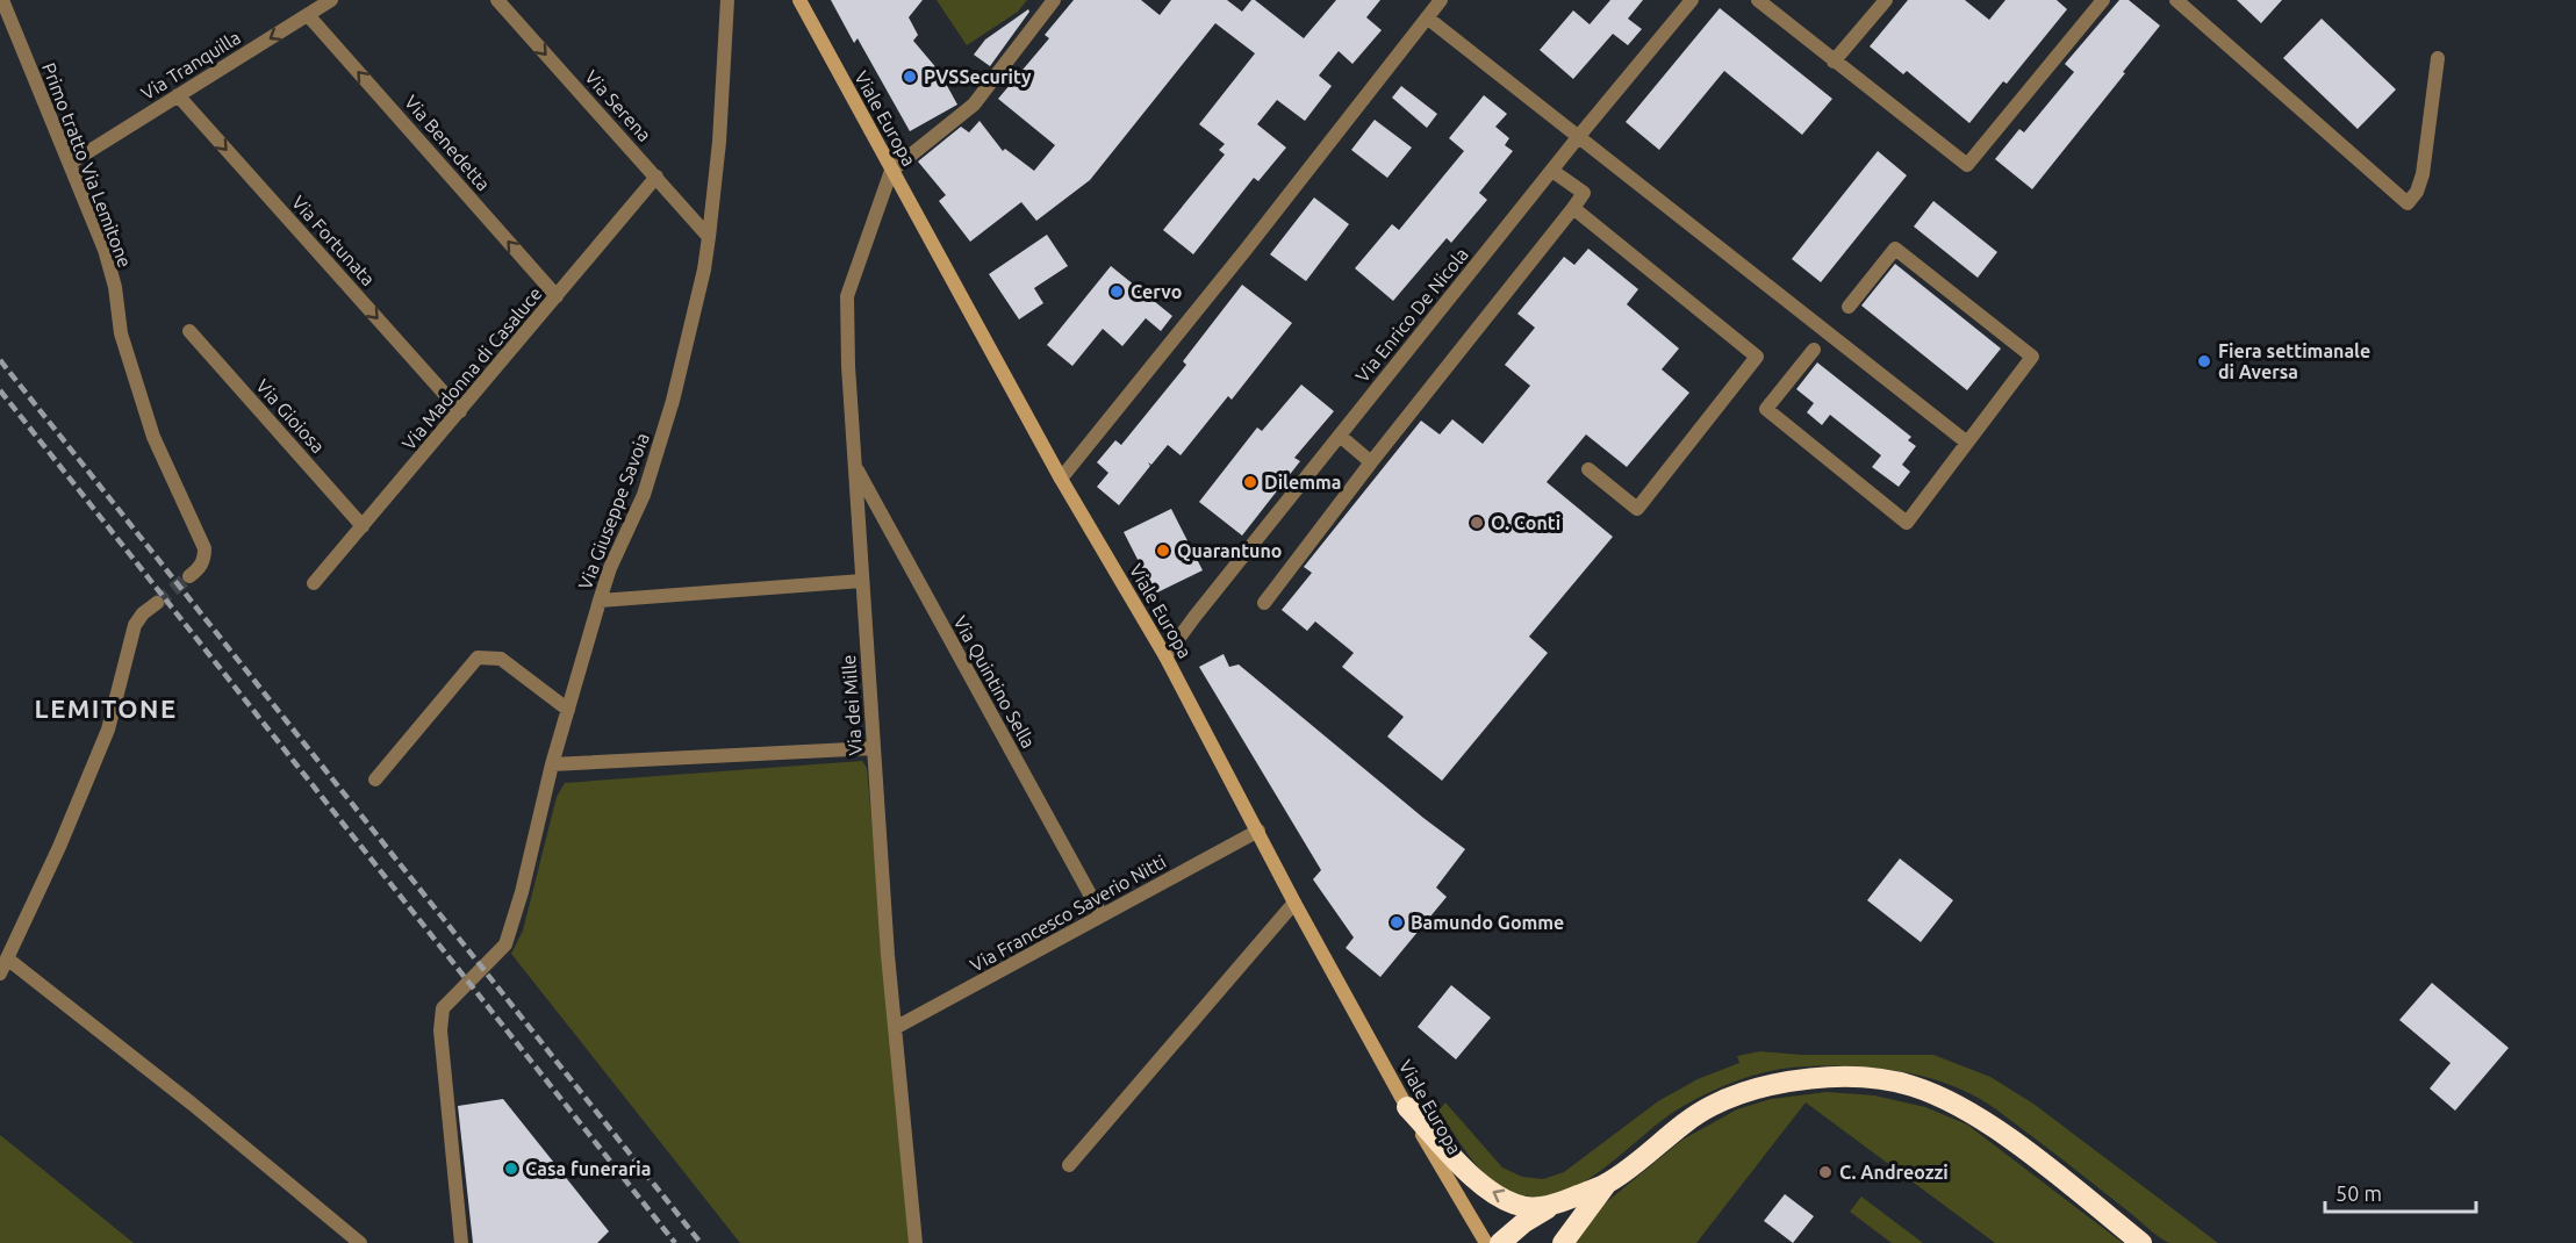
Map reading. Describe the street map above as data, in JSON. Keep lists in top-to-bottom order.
{
  "streets": {
    "main road": ["Viale Europa"],
    "street": [
      "Via Tranquilla",
      "Via Serena",
      "Via Benedetta",
      "Primo tratto Via Lemitone",
      "Via Fortunata",
      "Via Enrico De Nicola",
      "Via Madonna di Casaluce",
      "Via Gioiosa",
      "Via Giuseppe Savoia",
      "Via Quintino Sella",
      "Via dei Mille",
      "Via Francesco Saverio Nitti"
    ]
  },
  "crossings": [
    ["Via Tranquilla", "Via Benedetta"],
    ["Via Tranquilla", "Primo tratto Via Lemitone"],
    ["Via Tranquilla", "Via Fortunata"],
    ["Via Serena", "Via Madonna di Casaluce"],
    ["Via Serena", "Via Giuseppe Savoia"],
    ["Viale Europa", "Via Enrico De Nicola"],
    ["Viale Europa", "Via dei Mille"],
    ["Viale Europa", "Via Francesco Saverio Nitti"],
    ["Via Benedetta", "Via Madonna di Casaluce"],
    ["Via Fortunata", "Via Madonna di Casaluce"],
    ["Via Madonna di Casaluce", "Via Gioiosa"],
    ["Via Quintino Sella", "Via dei Mille"],
    ["Via Quintino Sella", "Via Francesco Saverio Nitti"],
    ["Via dei Mille", "Via Francesco Saverio Nitti"]
  ],
  "one_way": [
    "Via Tranquilla",
    "Via Serena",
    "Via Benedetta",
    "Via Fortunata"
  ],
  "districts": ["LEMITONE"],
  "places": [
    "PVSSecurity",
    "Cervo",
    "Fiera settimanale di Aversa",
    "Dilemma",
    "O. Conti",
    "Quarantuno",
    "Bamundo Gomme",
    "Casa funeraria",
    "C. Andreozzi"
  ],
  "scale_bar": "50 m"
}
